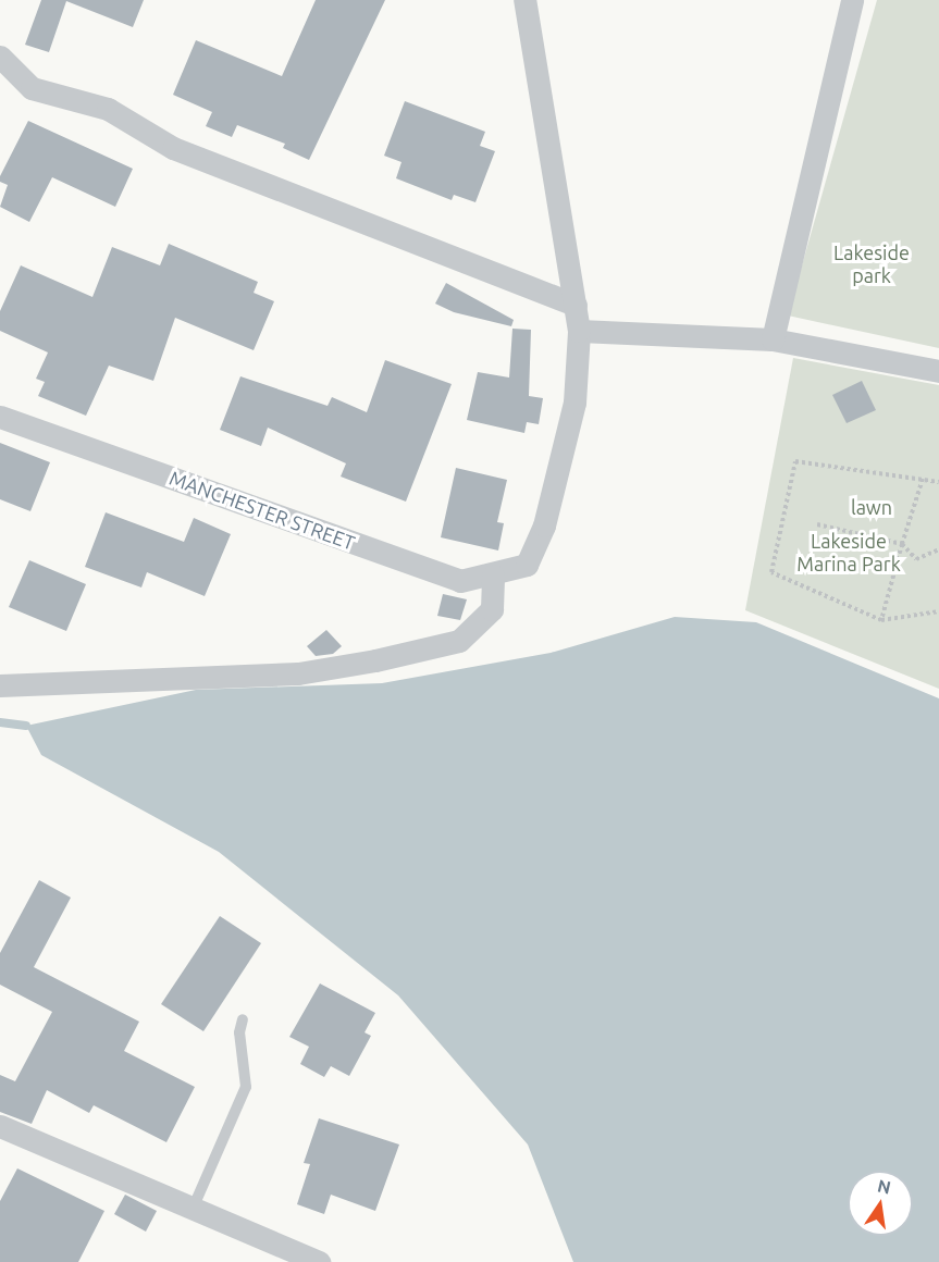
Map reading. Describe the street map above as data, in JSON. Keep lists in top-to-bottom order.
{
  "streets": {
    "street": ["MANCHESTER STREET"]
  },
  "parks": ["Lakeside park", "lawn", "Lakeside Marina Park"],
  "north": "top"
}
